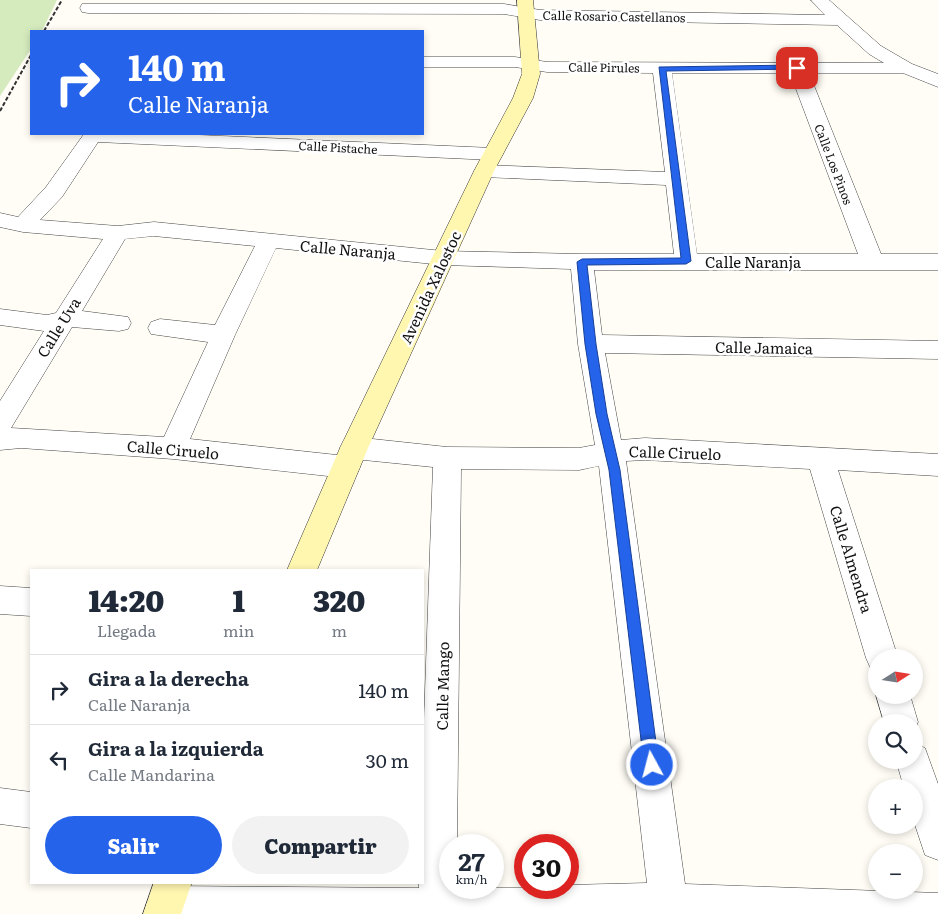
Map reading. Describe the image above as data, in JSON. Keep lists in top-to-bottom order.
{
  "streets": {
    "street": [
      "Calle Rosario Castellanos",
      "Calle Pirules",
      "Calle Pistache",
      "Calle Los Pinos",
      "Calle Naranja",
      "Avenida Xalostoc",
      "Calle Uva",
      "Calle Jamaica",
      "Calle Ciruelo",
      "Calle Almendra",
      "Calle Mango"
    ]
  },
  "crossings": [
    ["Calle Rosario Castellanos", "Avenida Xalostoc"],
    ["Calle Pirules", "Calle Los Pinos"],
    ["Calle Pirules", "Avenida Xalostoc"],
    ["Calle Pistache", "Avenida Xalostoc"],
    ["Calle Los Pinos", "Calle Naranja"],
    ["Calle Naranja", "Avenida Xalostoc"],
    ["Calle Naranja", "Calle Uva"],
    ["Avenida Xalostoc", "Calle Ciruelo"],
    ["Calle Ciruelo", "Calle Almendra"],
    ["Calle Ciruelo", "Calle Mango"]
  ],
  "north": "right",
  "page": {
    "turn": ["140 m", "Calle Naranja"],
    "eta": [
      "14:20",
      "Llegada",
      "1",
      "min",
      "320",
      "m"
    ],
    "map_buttons": ["+", "−"],
    "list": [
      {
        "name": "Gira a la derecha",
        "note": "Calle Naranja",
        "value": "140 m"
      },
      {
        "name": "Gira a la izquierda",
        "note": "Calle Mandarina",
        "value": "30 m"
      }
    ],
    "buttons": ["Salir", "Compartir"],
    "speed": "27 km/h",
    "limit": "30"
  }
}
